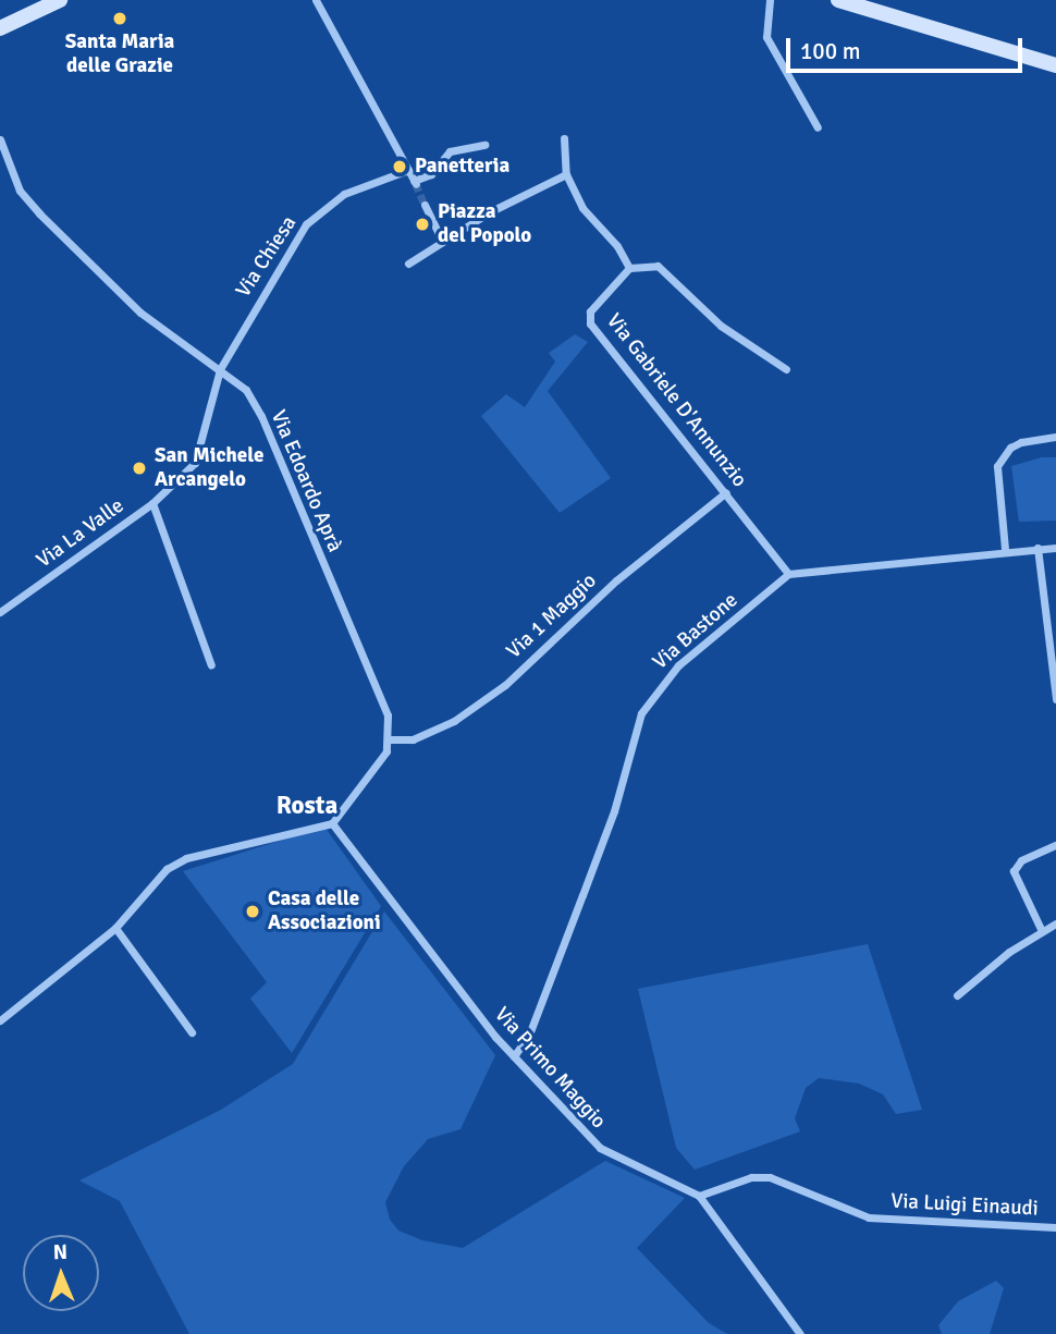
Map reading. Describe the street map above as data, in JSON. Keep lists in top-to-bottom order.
{
  "streets": {
    "street": [
      "Via Chiesa",
      "Via Gabriele D'Annunzio",
      "Via Edoardo Aprà",
      "Via La Valle",
      "Via 1 Maggio",
      "Via Bastone",
      "Via Primo Maggio",
      "Via Luigi Einaudi"
    ]
  },
  "crossings": [
    ["Via Chiesa", "Via Edoardo Aprà"],
    ["Via Chiesa", "Via La Valle"],
    ["Via Gabriele D'Annunzio", "Via 1 Maggio"],
    ["Via Gabriele D'Annunzio", "Via Bastone"],
    ["Via Edoardo Aprà", "Via 1 Maggio"],
    ["Via Bastone", "Via Primo Maggio"],
    ["Via Primo Maggio", "Via Luigi Einaudi"]
  ],
  "districts": ["Rosta"],
  "places": [
    "Santa Maria delle Grazie",
    "Panetteria",
    "Piazza del Popolo",
    "San Michele Arcangelo",
    "Casa delle Associazioni"
  ],
  "scale_bar": "100 m",
  "north": "top"
}
